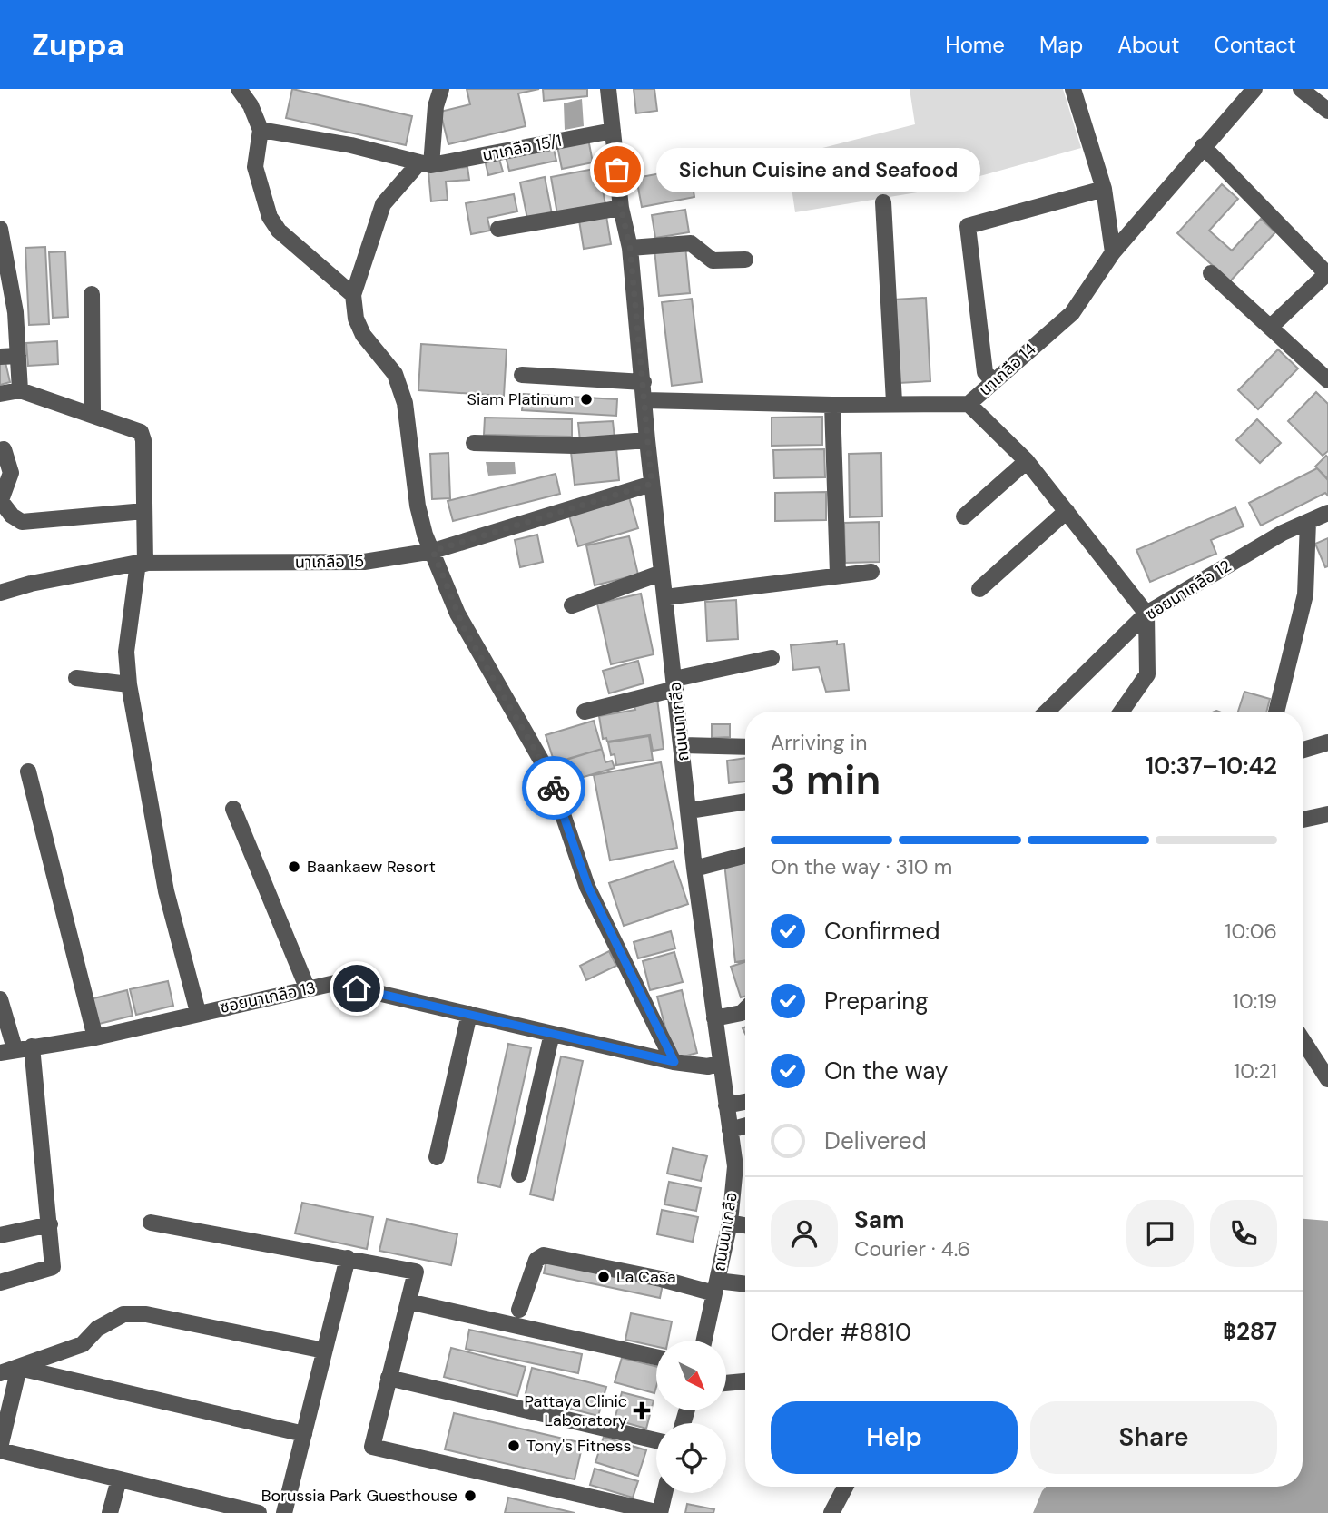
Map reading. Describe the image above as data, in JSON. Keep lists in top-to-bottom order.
{
  "streets": {
    "street": [
      "นาเกลือ 15/1",
      "นาเกลือ 14",
      "นาเกลือ 15",
      "ซอยนาเกลือ 12",
      "ถนนนาเกลือ",
      "ซอยนาเกลือ 13"
    ]
  },
  "crossings": [
    ["นาเกลือ 15/1", "ถนนนาเกลือ"],
    ["นาเกลือ 14", "ถนนนาเกลือ"],
    ["นาเกลือ 15", "ถนนนาเกลือ"],
    ["ถนนนาเกลือ", "ซอยนาเกลือ 13"]
  ],
  "places": {
    "other": [
      "Sichun Cuisine and Seafood",
      "Siam Platinum",
      "Baankaew Resort",
      "La Casa",
      "Tony's Fitness",
      "Borussia Park Guesthouse"
    ],
    "health": ["Pattaya Clinic Laboratory"]
  },
  "north": "bottom right",
  "page": {
    "header": "Zuppa",
    "nav": [
      "Home",
      "Map",
      "About",
      "Contact"
    ],
    "bubble": "Sichun Cuisine and Seafood",
    "heading": ["3 min", "Arriving in", "10:37–10:42"],
    "panel": [
      "Sam",
      "Courier · 4.6",
      "Order #8810",
      "฿287"
    ],
    "bar": "On the way · 310 m",
    "list": [
      ["Confirmed", "10:06"],
      ["Preparing", "10:19"],
      ["On the way", "10:21"],
      "Delivered"
    ],
    "buttons": ["Help", "Share"]
  }
}
